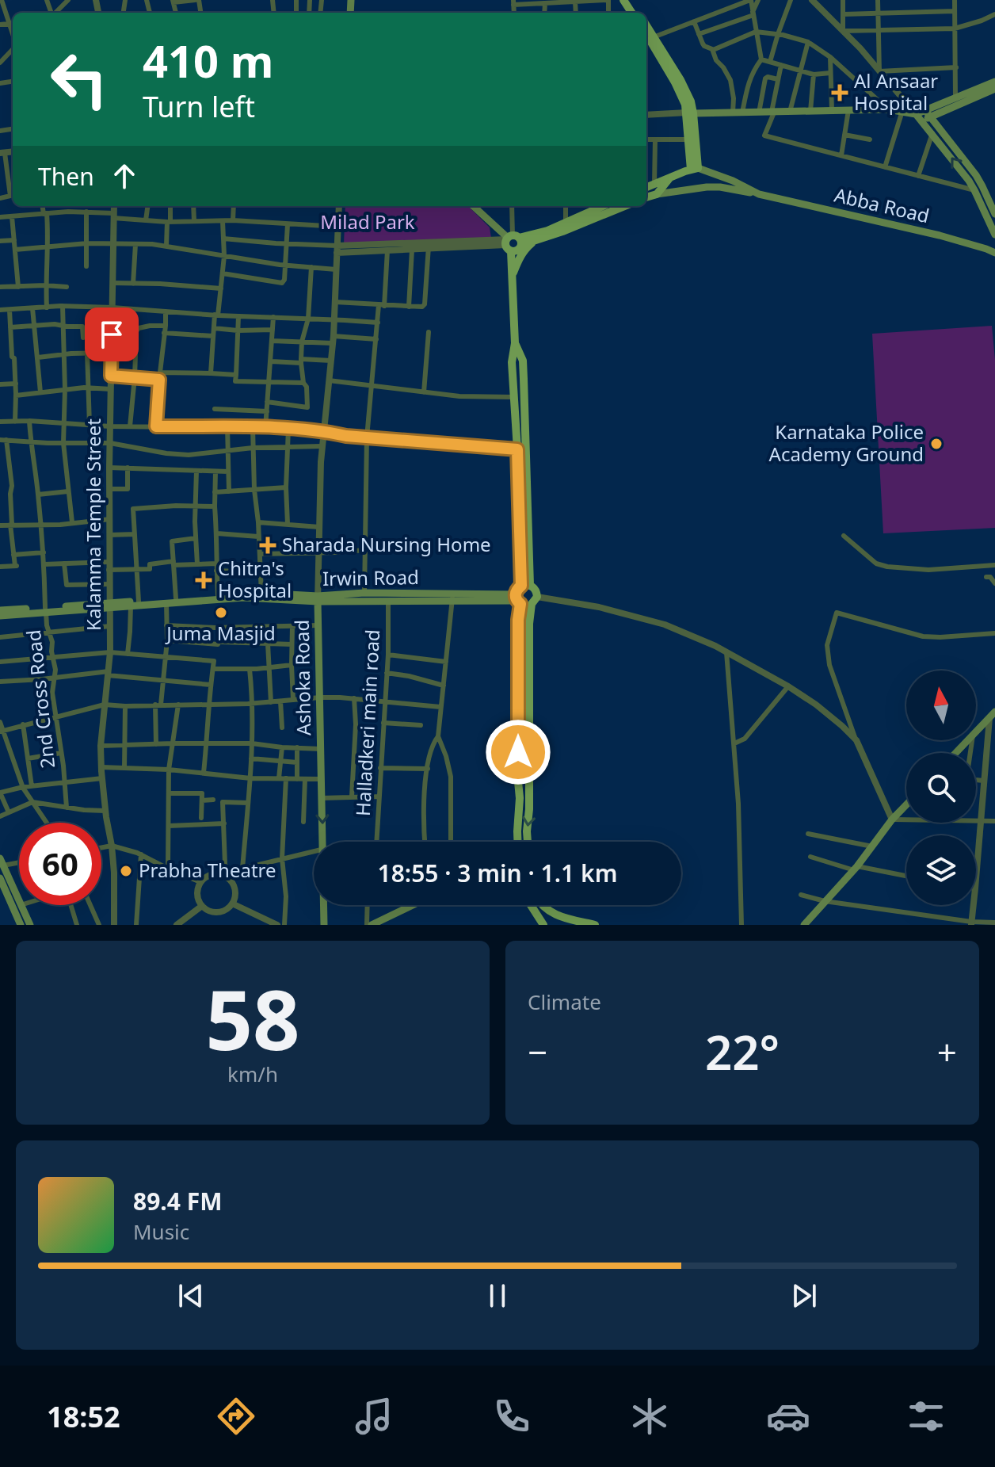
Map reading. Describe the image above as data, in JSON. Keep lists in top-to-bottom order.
{
  "streets": {
    "main road": ["Abba Road", "Irwin Road", "Ashoka Road"],
    "street": ["Kalamma Temple Street", "2nd Cross Road", "Halladkeri main road"]
  },
  "crossings": [
    ["Kalamma Temple Street", "Irwin Road"],
    ["Irwin Road", "Ashoka Road"],
    ["Irwin Road", "2nd Cross Road"],
    ["Irwin Road", "Halladkeri main road"]
  ],
  "parks": ["Milad Park"],
  "places": {
    "health": ["Al Ansaar Hospital", "Sharada Nursing Home", "Chitra's Hospital"],
    "other": ["Karnataka Police Academy Ground", "Juma Masjid", "Prabha Theatre"]
  },
  "north": "top",
  "page": {
    "turn": ["410 m", "Turn left"],
    "then": "Then",
    "limit": "60",
    "trip": "18:55 · 3 min · 1.1 km",
    "tile": [
      ["58", "km/h"],
      "Climate"
    ],
    "heat": ["−", "22°", "+"],
    "song": ["89.4 FM", "Music"],
    "tabs": "18:52"
  }
}
